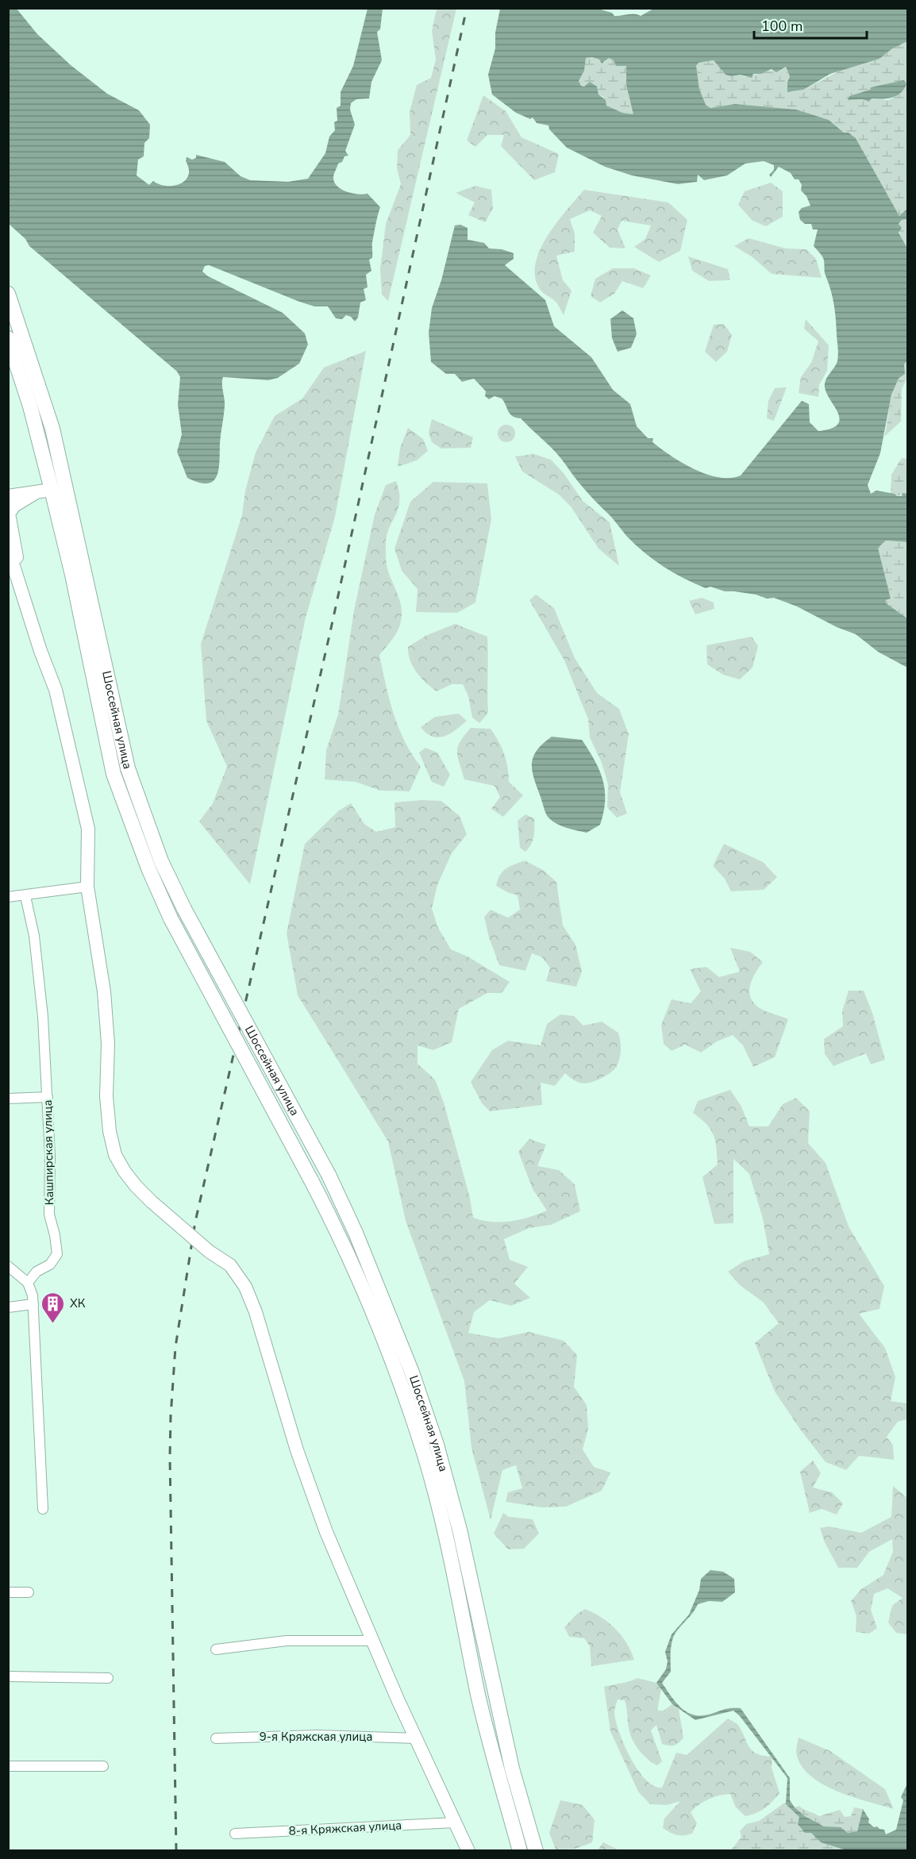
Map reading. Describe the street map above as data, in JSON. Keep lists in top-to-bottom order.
{
  "streets": {
    "main road": ["Шоссейная улица"],
    "street": ["Кашпирская улица", "9-я Кряжская улица", "8-я Кряжская улица"]
  },
  "places": {
    "building": ["ХК"]
  },
  "scale_bar": "100 m"
}
